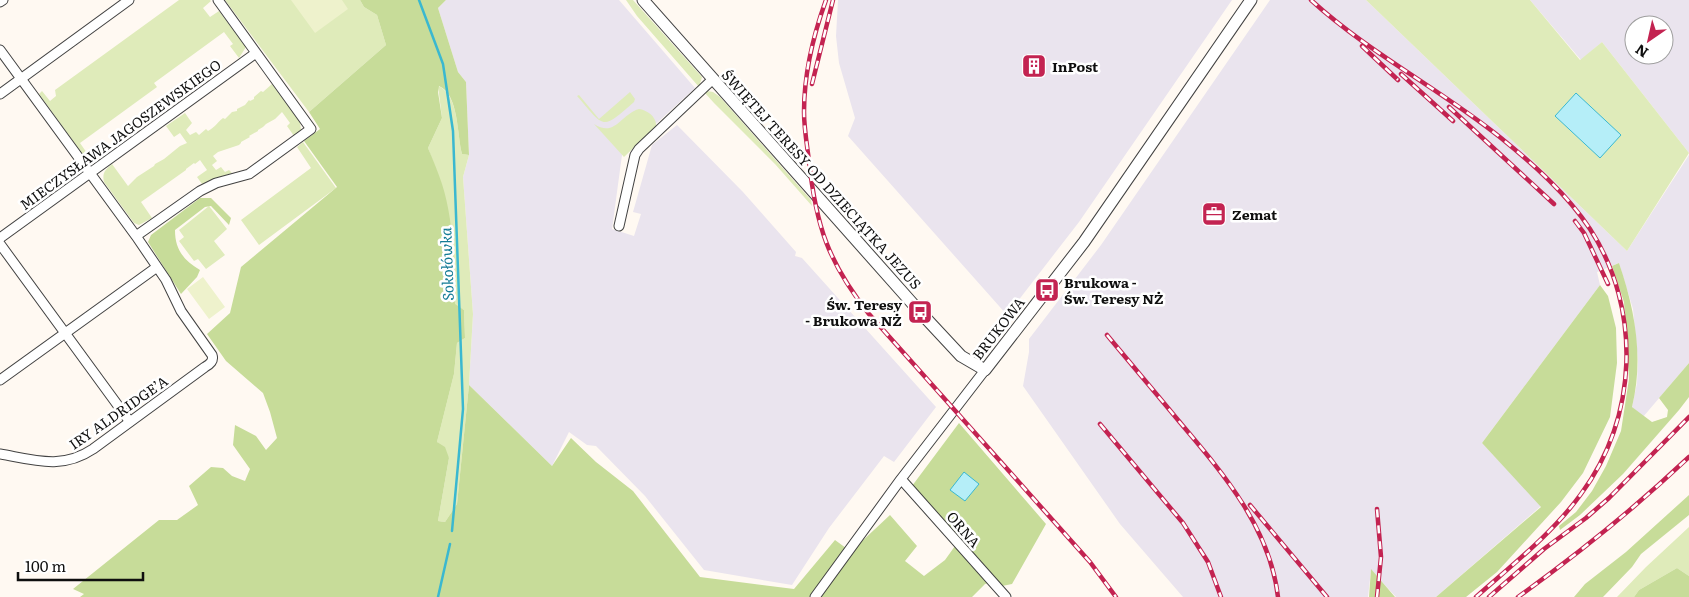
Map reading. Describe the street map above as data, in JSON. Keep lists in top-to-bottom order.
{
  "streets": {
    "street": [
      "MIECZYSŁAWA JAGOSZEWSKIEGO",
      "ŚWIĘTEJ TERESY OD DZIECIĄTKA JEZUS",
      "BRUKOWA",
      "IRY ALDRIDGE’A",
      "ORNA"
    ]
  },
  "crossings": [
    ["ŚWIĘTEJ TERESY OD DZIECIĄTKA JEZUS", "BRUKOWA"],
    ["BRUKOWA", "ORNA"]
  ],
  "water": ["Sokołówka"],
  "places": {
    "building": ["InPost"],
    "office": ["Zemat"],
    "bus stop": ["Brukowa - Św. Teresy NŻ", "Św. Teresy - Brukowa NŻ"]
  },
  "scale_bar": "100 m",
  "north": "bottom left"
}
